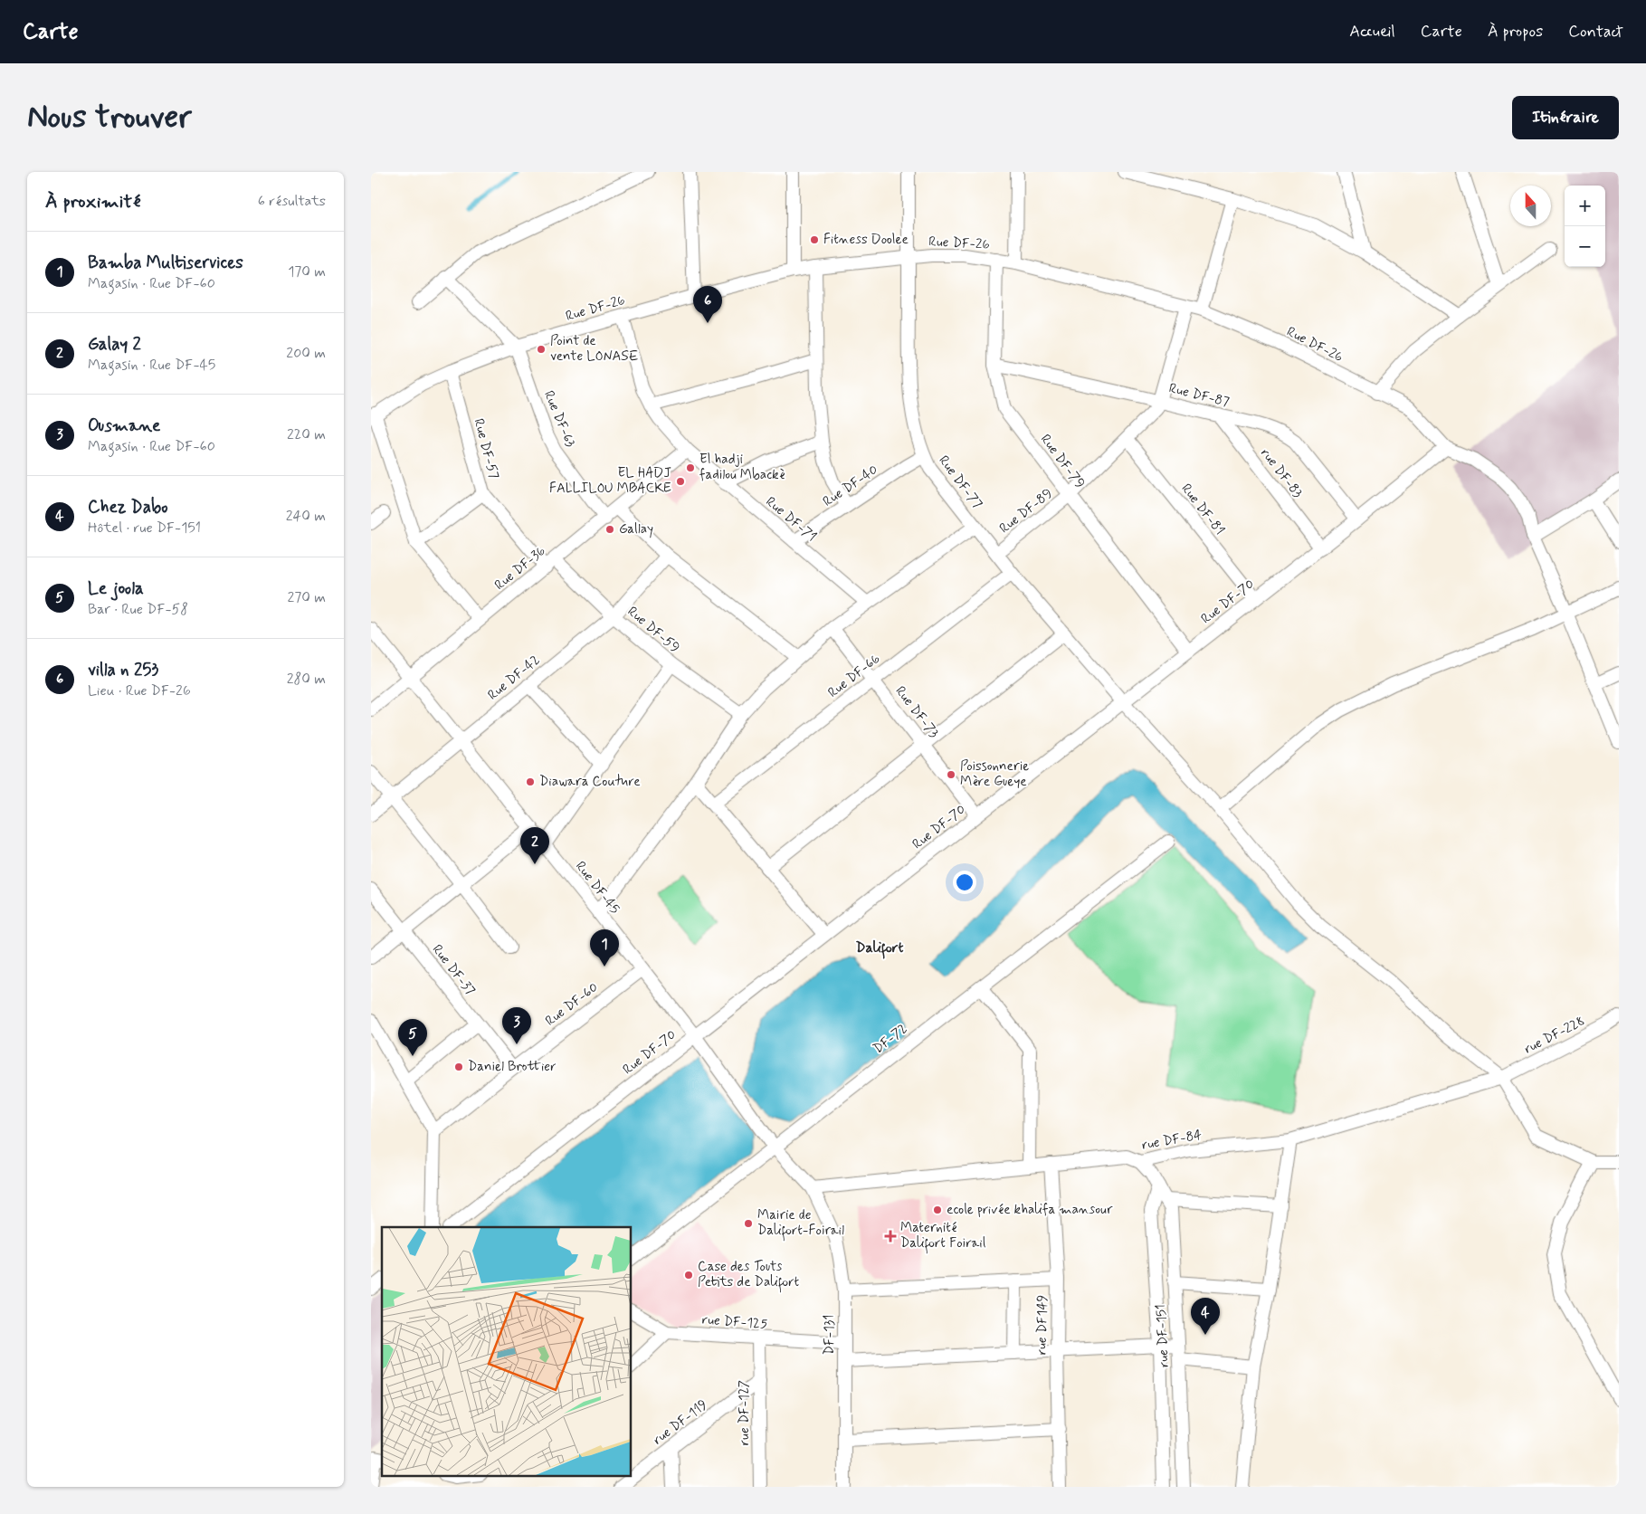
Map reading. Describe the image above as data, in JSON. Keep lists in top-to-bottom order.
{
  "streets": {
    "street": [
      "Rue DF-26",
      "Rue DF-87",
      "Rue DF-63",
      "Rue DF-57",
      "Rue DF-79",
      "rue DF-83",
      "Rue DF-77",
      "Rue DF-40",
      "Rue DF-81",
      "Rue DF-89",
      "Rue DF-71",
      "Rue DF-36",
      "Rue DF-70",
      "Rue DF-59",
      "Rue DF-66",
      "Rue DF-42",
      "Rue DF-73",
      "Rue DF-45",
      "Rue DF-37",
      "Rue DF-60",
      "rue DF-228",
      "DF-72",
      "rue DF-84",
      "rue DF-125",
      "rue DF149",
      "DF-131",
      "rue DF-151",
      "rue DF-127",
      "rue DF-119"
    ]
  },
  "crossings": [
    ["Rue DF-26", "Rue DF-63"],
    ["Rue DF-26", "Rue DF-57"],
    ["Rue DF-26", "Rue DF-79"],
    ["Rue DF-26", "Rue DF-77"],
    ["Rue DF-26", "Rue DF-89"],
    ["Rue DF-26", "Rue DF-71"],
    ["Rue DF-26", "Rue DF-70"],
    ["Rue DF-87", "Rue DF-79"],
    ["Rue DF-87", "rue DF-83"],
    ["Rue DF-87", "Rue DF-89"],
    ["Rue DF-87", "Rue DF-70"],
    ["Rue DF-63", "Rue DF-36"],
    ["Rue DF-57", "Rue DF-36"],
    ["Rue DF-57", "Rue DF-59"],
    ["Rue DF-79", "Rue DF-89"],
    ["Rue DF-79", "Rue DF-70"],
    ["rue DF-83", "Rue DF-70"],
    ["Rue DF-77", "Rue DF-40"],
    ["Rue DF-77", "Rue DF-89"],
    ["Rue DF-77", "Rue DF-70"],
    ["Rue DF-77", "Rue DF-66"],
    ["Rue DF-77", "rue DF-228"],
    ["Rue DF-77", "rue DF-84"],
    ["Rue DF-40", "Rue DF-71"],
    ["Rue DF-81", "Rue DF-89"],
    ["Rue DF-81", "Rue DF-70"],
    ["Rue DF-71", "Rue DF-36"],
    ["Rue DF-36", "Rue DF-59"],
    ["Rue DF-36", "Rue DF-45"],
    ["Rue DF-70", "Rue DF-73"],
    ["Rue DF-70", "Rue DF-45"],
    ["Rue DF-59", "Rue DF-42"],
    ["Rue DF-66", "Rue DF-73"],
    ["Rue DF-42", "Rue DF-45"],
    ["Rue DF-45", "Rue DF-60"],
    ["Rue DF-45", "DF-72"],
    ["Rue DF-45", "rue DF-84"],
    ["Rue DF-45", "DF-131"],
    ["Rue DF-37", "Rue DF-60"],
    ["rue DF-228", "rue DF-84"],
    ["rue DF-84", "rue DF149"],
    ["rue DF-84", "DF-131"],
    ["rue DF-84", "rue DF-151"],
    ["rue DF-125", "DF-131"],
    ["rue DF-125", "rue DF-127"],
    ["rue DF-127", "rue DF-119"]
  ],
  "districts": ["Dalifort"],
  "places": {
    "other": [
      "Fitness Doolee",
      "Point de vente LONASE",
      "El hadji fadilou Mbackè",
      "EL HADJ FALLILOU MBACKE",
      "Gallay",
      "Poissonnerie Mère Gueye",
      "Diawara Couture",
      "Daniel Brottier",
      "ecole privée khalifa mansour",
      "Mairie de Dalifort-Foirail",
      "Case des Touts Petits de Dalifort"
    ],
    "health": ["Maternité Dalifort Foirail"]
  },
  "north": "top",
  "page": {
    "header": "Carte",
    "nav": [
      "Accueil",
      "Carte",
      "À propos",
      "Contact"
    ],
    "buttons": "Itinéraire",
    "title": "Nous trouver",
    "heading": ["À proximité", "6 résultats"],
    "map_buttons": ["+", "−"],
    "list": [
      {
        "mark": "1",
        "name": "Bamba Multiservices",
        "note": "Magasin · Rue DF-60",
        "value": "170 m"
      },
      {
        "mark": "2",
        "name": "Galay 2",
        "note": "Magasin · Rue DF-45",
        "value": "200 m"
      },
      {
        "mark": "3",
        "name": "Ousmane",
        "note": "Magasin · Rue DF-60",
        "value": "220 m"
      },
      {
        "mark": "4",
        "name": "Chez Dabo",
        "note": "Hôtel · rue DF-151",
        "value": "240 m"
      },
      {
        "mark": "5",
        "name": "Le joola",
        "note": "Bar · Rue DF-58",
        "value": "270 m"
      },
      {
        "mark": "6",
        "name": "villa n 253",
        "note": "Lieu · Rue DF-26",
        "value": "280 m"
      }
    ],
    "pins": [
      "6",
      "2",
      "1",
      "3",
      "5",
      "4"
    ]
  }
}
